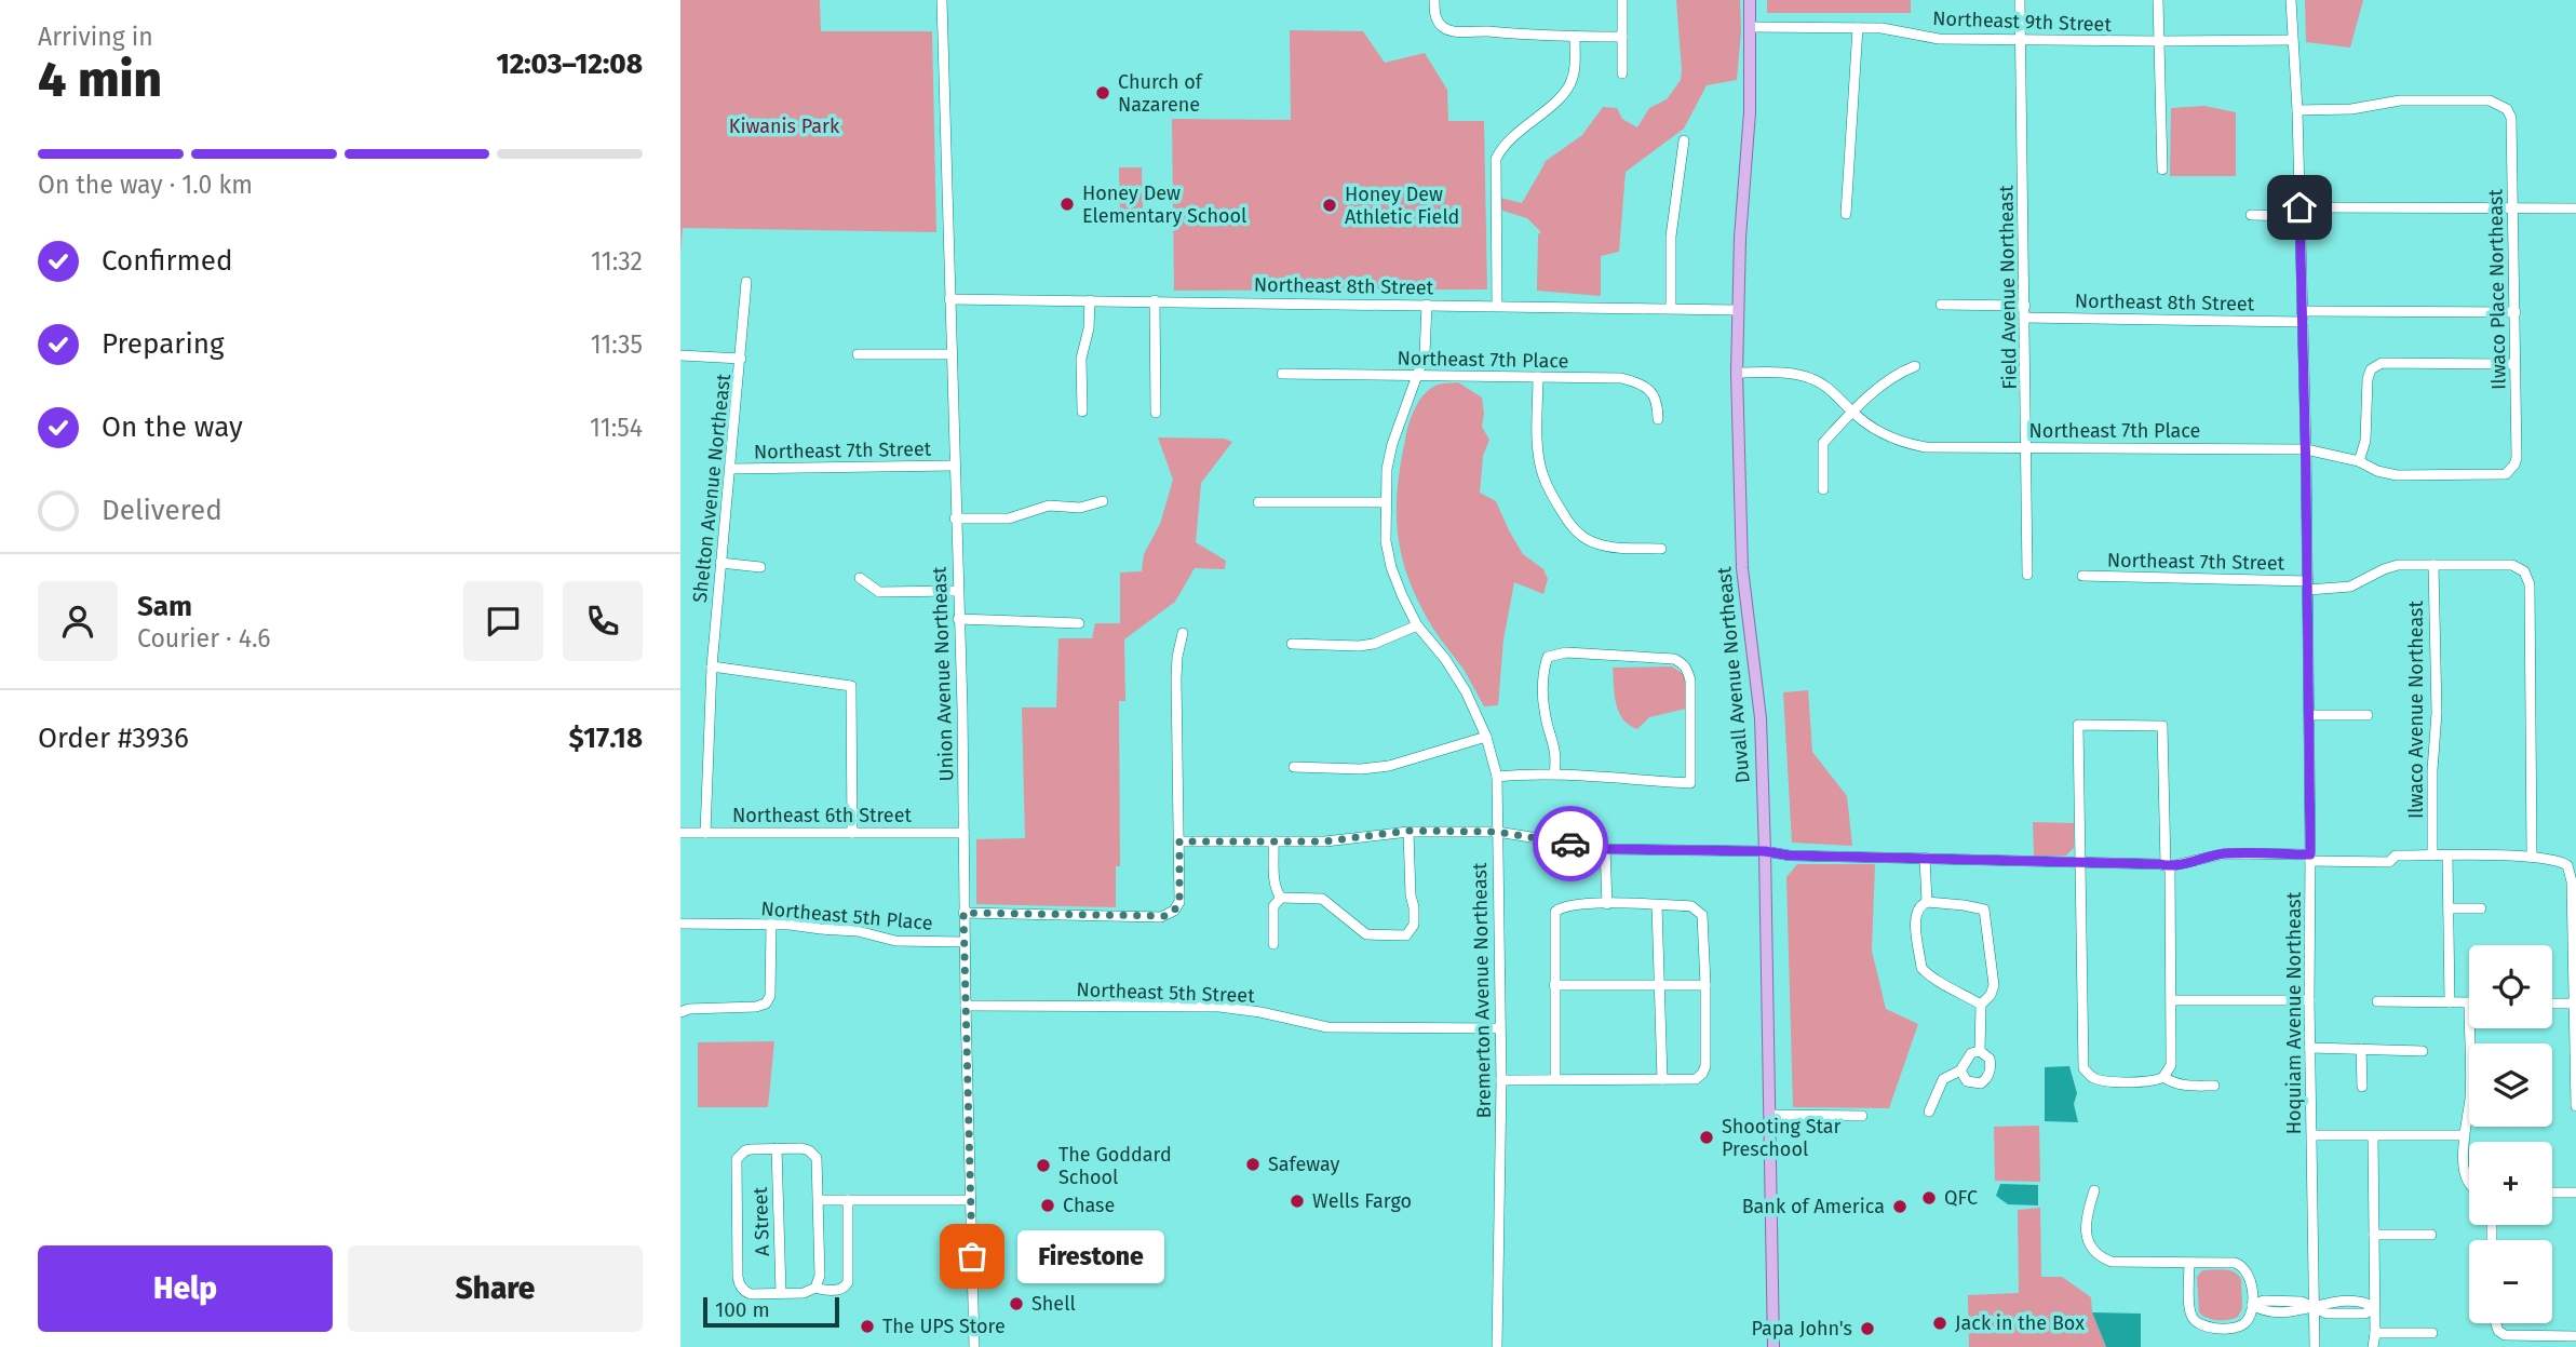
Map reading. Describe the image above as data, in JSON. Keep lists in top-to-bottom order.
{
  "streets": {
    "main road": ["Duvall Avenue Northeast"],
    "street": [
      "Northeast 9th Street",
      "Northeast 8th Street",
      "Field Avenue Northeast",
      "Ilwaco Place Northeast",
      "Northeast 7th Place",
      "Northeast 7th Street",
      "Shelton Avenue Northeast",
      "Union Avenue Northeast",
      "Ilwaco Avenue Northeast",
      "Northeast 6th Street",
      "Northeast 5th Place",
      "Bremerton Avenue Northeast",
      "Northeast 5th Street",
      "Hoquiam Avenue Northeast",
      "A Street"
    ]
  },
  "crossings": [
    ["Northeast 9th Street", "Field Avenue Northeast"],
    ["Northeast 9th Street", "Duvall Avenue Northeast"],
    ["Northeast 9th Street", "Hoquiam Avenue Northeast"],
    ["Northeast 8th Street", "Field Avenue Northeast"],
    ["Northeast 8th Street", "Ilwaco Place Northeast"],
    ["Northeast 8th Street", "Union Avenue Northeast"],
    ["Northeast 8th Street", "Duvall Avenue Northeast"],
    ["Northeast 8th Street", "Bremerton Avenue Northeast"],
    ["Northeast 8th Street", "Hoquiam Avenue Northeast"],
    ["Field Avenue Northeast", "Northeast 7th Place"],
    ["Ilwaco Place Northeast", "Northeast 7th Place"],
    ["Ilwaco Place Northeast", "Hoquiam Avenue Northeast"],
    ["Northeast 7th Place", "Duvall Avenue Northeast"],
    ["Northeast 7th Place", "Bremerton Avenue Northeast"],
    ["Northeast 7th Place", "Hoquiam Avenue Northeast"],
    ["Northeast 7th Street", "Shelton Avenue Northeast"],
    ["Northeast 7th Street", "Union Avenue Northeast"],
    ["Northeast 7th Street", "Ilwaco Avenue Northeast"],
    ["Northeast 7th Street", "Hoquiam Avenue Northeast"],
    ["Shelton Avenue Northeast", "Northeast 6th Street"],
    ["Union Avenue Northeast", "Northeast 6th Street"],
    ["Union Avenue Northeast", "Northeast 5th Place"],
    ["Union Avenue Northeast", "Northeast 5th Street"],
    ["Bremerton Avenue Northeast", "Northeast 5th Street"]
  ],
  "parks": ["Kiwanis Park"],
  "places": [
    "Church of Nazarene",
    "Honey Dew Elementary School",
    "Honey Dew Athletic Field",
    "Shooting Star Preschool",
    "Safeway",
    "The Goddard School",
    "QFC",
    "Wells Fargo",
    "Chase",
    "Bank of America",
    "Firestone",
    "Shell",
    "Jack in the Box",
    "The UPS Store",
    "Papa John's"
  ],
  "scale_bar": "100 m",
  "page": {
    "heading": ["4 min", "Arriving in", "12:03–12:08"],
    "panel": [
      "Sam",
      "Courier · 4.6",
      "Order #3936",
      "$17.18"
    ],
    "bar": "On the way · 1.0 km",
    "list": [
      ["Confirmed", "11:32"],
      ["Preparing", "11:35"],
      ["On the way", "11:54"],
      "Delivered"
    ],
    "map_buttons": ["+", "−"],
    "buttons": ["Help", "Share"],
    "bubble": "Firestone",
    "scale": "100 m"
  }
}
